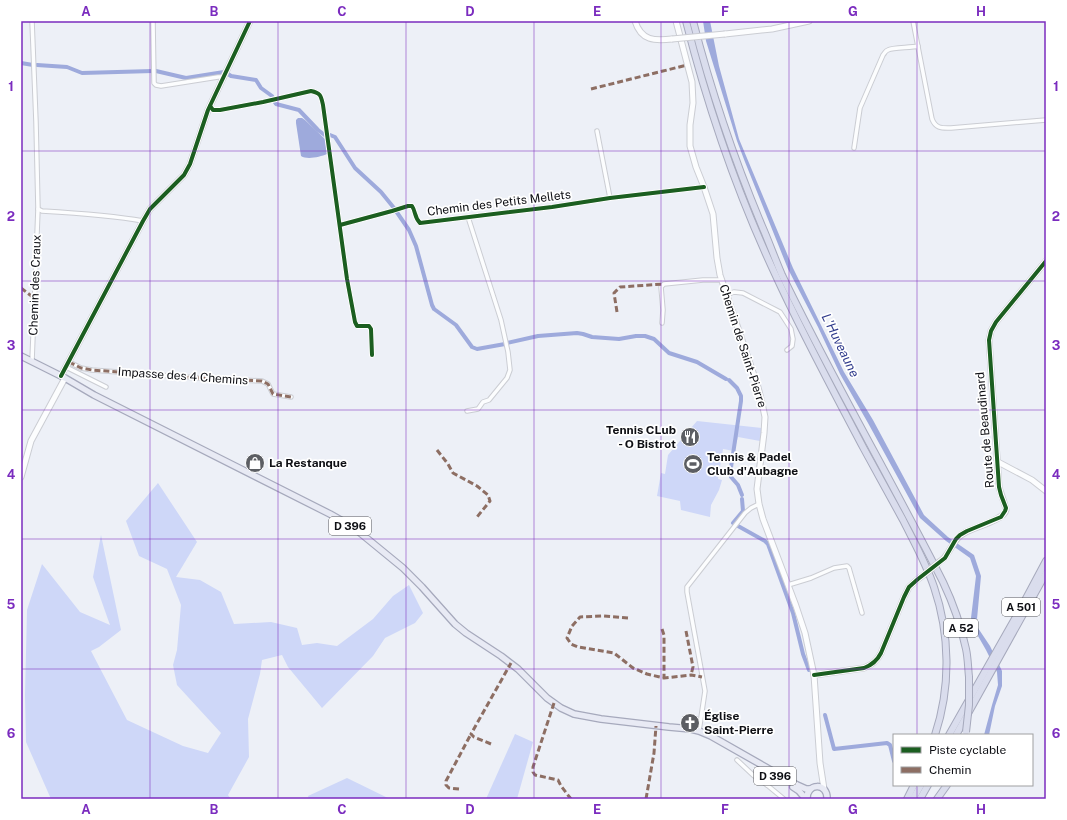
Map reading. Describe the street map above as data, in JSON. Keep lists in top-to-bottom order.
{
  "streets": {
    "highway": ["A 501", "A 52"],
    "main road": ["D 396"],
    "street": [
      "Chemin des Petits Mellets",
      "Chemin des Craux",
      "Chemin de Saint-Pierre",
      "Impasse des 4 Chemins",
      "Route de Beaudinard"
    ]
  },
  "crossings": [
    ["Chemin des Petits Mellets", "Chemin de Saint-Pierre"],
    ["Chemin des Craux", "D 396"],
    ["Chemin de Saint-Pierre", "Route de Beaudinard"],
    ["Chemin de Saint-Pierre", "D 396"]
  ],
  "water": ["L'Huveaune"],
  "places": {
    "restaurant": ["Tennis CLub - O Bistrot"],
    "shop": ["La Restanque"],
    "sports": ["Tennis & Padel Club d'Aubagne"],
    "church": ["Église Saint-Pierre"]
  },
  "legend": ["Piste cyclable", "Chemin"],
  "grid": {
    "columns": [
      "A",
      "B",
      "C",
      "D",
      "E",
      "F",
      "G",
      "H"
    ],
    "rows": [
      "1",
      "2",
      "3",
      "4",
      "5",
      "6"
    ]
  }
}
